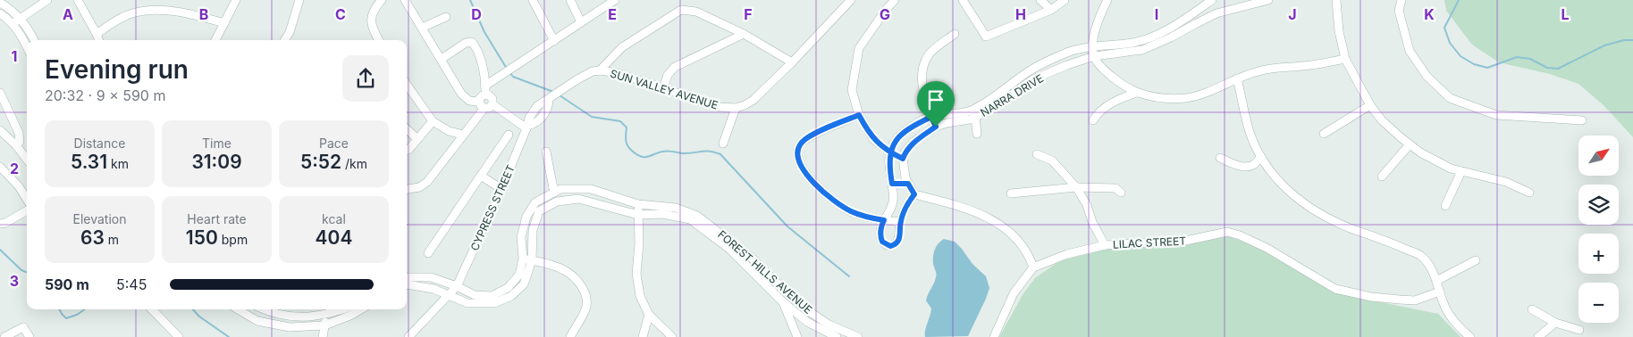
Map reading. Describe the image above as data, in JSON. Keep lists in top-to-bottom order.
{
  "streets": {
    "street": [
      "SUN VALLEY AVENUE",
      "NARRA DRIVE",
      "CYPRESS STREET",
      "LILAC STREET",
      "FOREST HILLS AVENUE"
    ]
  },
  "crossings": [
    ["SUN VALLEY AVENUE", "CYPRESS STREET"],
    ["CYPRESS STREET", "FOREST HILLS AVENUE"]
  ],
  "north": "top right",
  "page": {
    "heading": ["Evening run", "20:32 · 9 × 590 m"],
    "stats": [
      ["Distance", "5.31 km"],
      ["Time", "31:09"],
      ["Pace", "5:52 /km"],
      ["Elevation", "63 m"],
      ["Heart rate", "150 bpm"],
      ["kcal", "404"]
    ],
    "map_buttons": ["+", "−"],
    "list": [
      {
        "name": "590 m",
        "note": "5:45"
      }
    ]
  },
  "grid": {
    "columns": [
      "A",
      "B",
      "C",
      "D",
      "E",
      "F",
      "G",
      "H",
      "I",
      "J",
      "K",
      "L"
    ],
    "rows": ["1", "2", "3"]
  }
}
